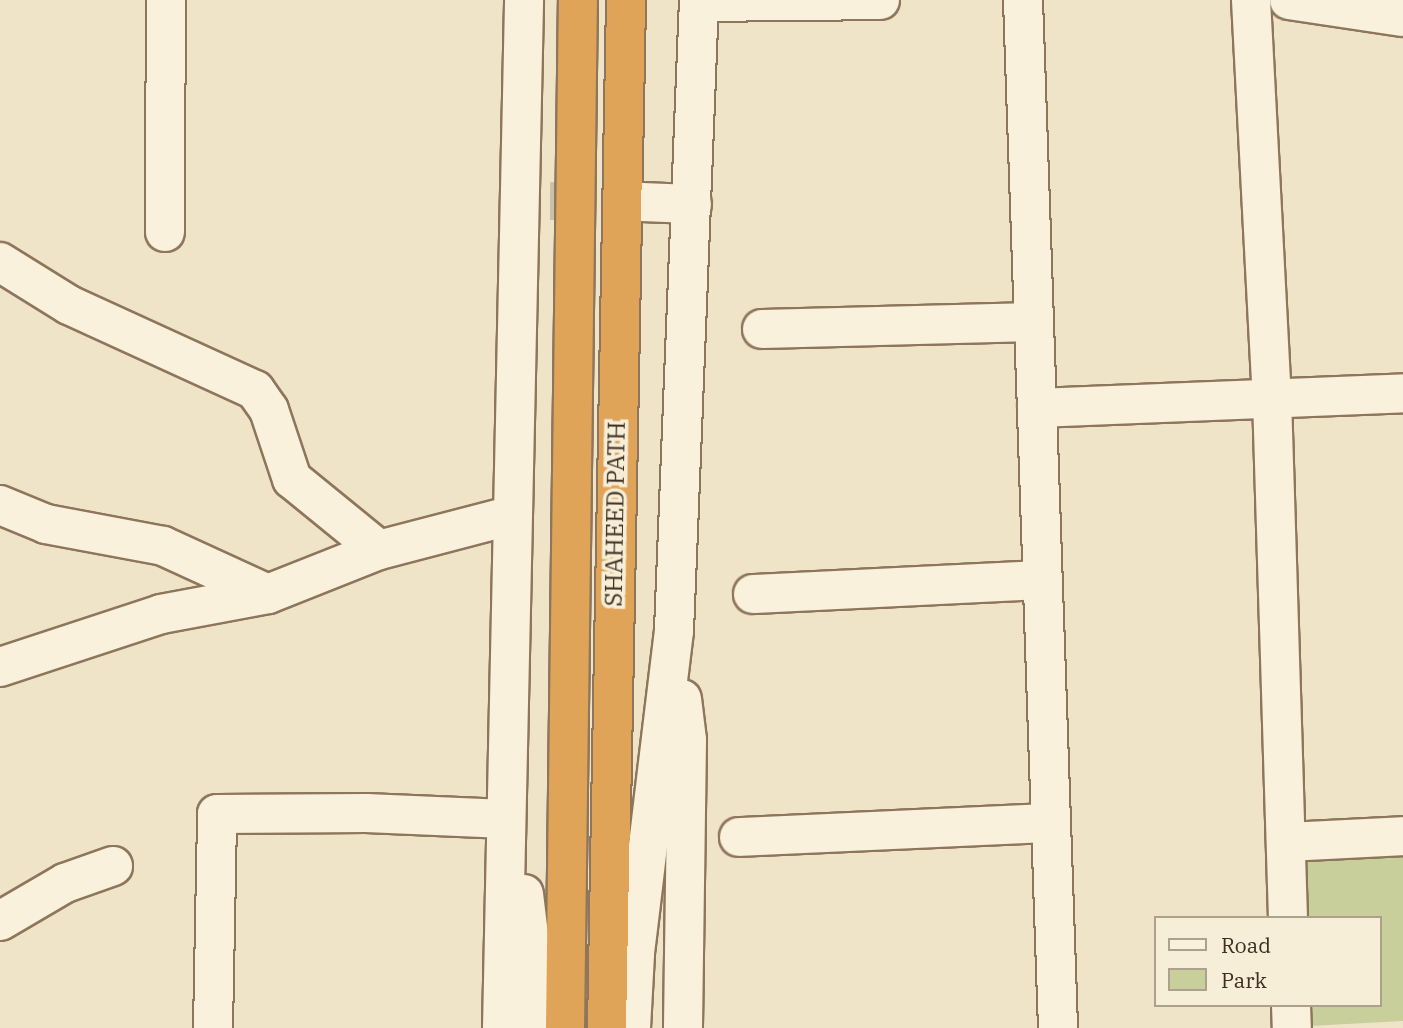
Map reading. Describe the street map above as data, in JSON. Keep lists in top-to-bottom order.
{
  "streets": {
    "highway": ["SHAHEED PATH"]
  },
  "legend": ["Road", "Park"]
}
